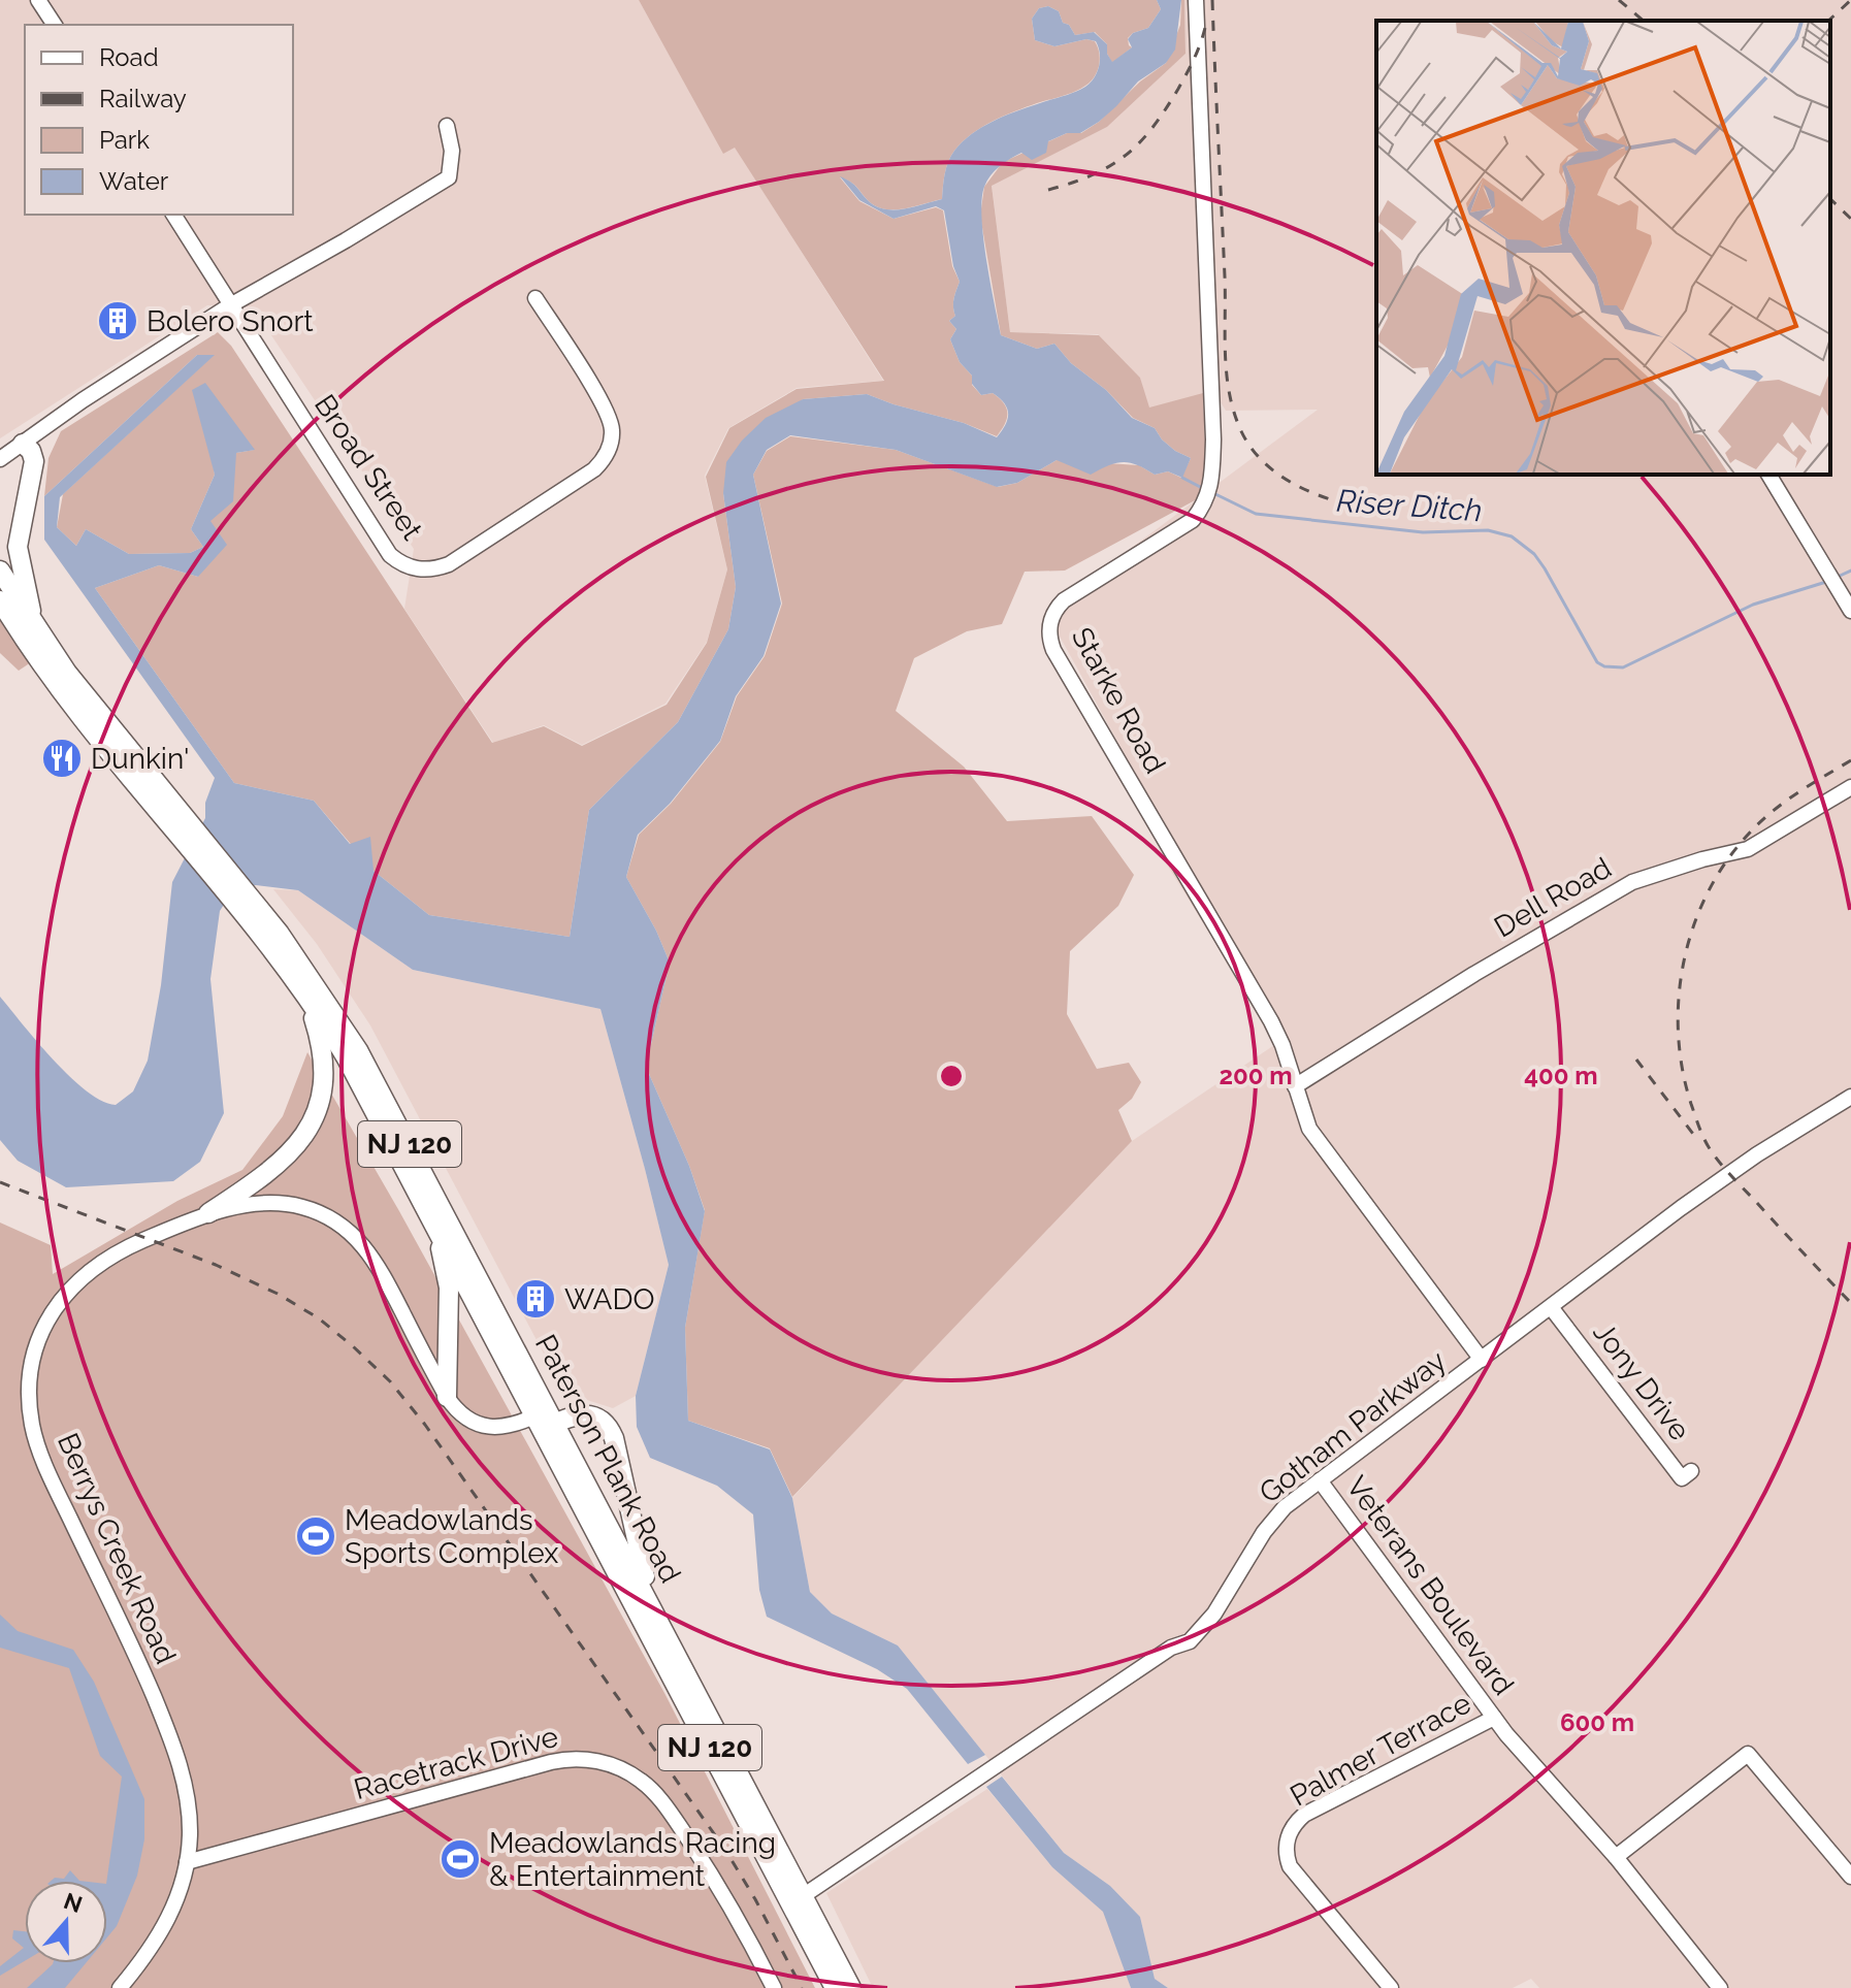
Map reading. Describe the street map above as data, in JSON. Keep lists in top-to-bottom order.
{
  "streets": {
    "main road": ["NJ 120", "Paterson Plank Road"],
    "street": [
      "Broad Street",
      "Starke Road",
      "Dell Road",
      "Jony Drive",
      "Gotham Parkway",
      "Berrys Creek Road",
      "Veterans Boulevard",
      "Palmer Terrace",
      "Racetrack Drive"
    ]
  },
  "crossings": [
    ["Starke Road", "Dell Road"],
    ["Starke Road", "Gotham Parkway"],
    ["Jony Drive", "Gotham Parkway"],
    ["Gotham Parkway", "Paterson Plank Road"],
    ["Gotham Parkway", "Veterans Boulevard"],
    ["Paterson Plank Road", "Berrys Creek Road"],
    ["Berrys Creek Road", "Racetrack Drive"],
    ["Veterans Boulevard", "Palmer Terrace"]
  ],
  "water": ["Riser Ditch"],
  "places": {
    "building": ["Bolero Snort", "WADO"],
    "restaurant": ["Dunkin'"],
    "sports": ["Meadowlands Sports Complex", "Meadowlands Racing & Entertainment"]
  },
  "legend": [
    "Road",
    "Railway",
    "Park",
    "Water"
  ],
  "north": "top",
  "rings": ["200 m", "400 m", "600 m"]
}
